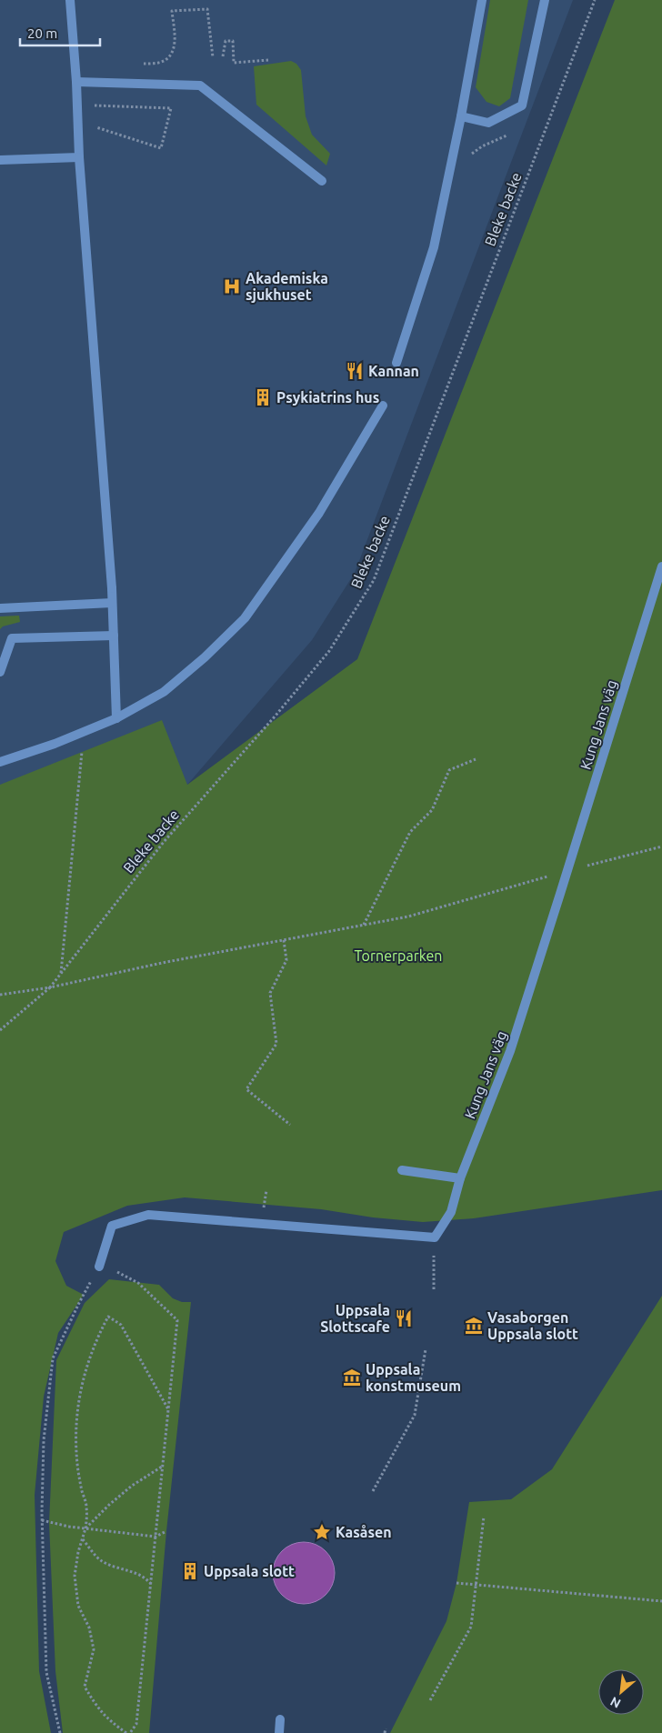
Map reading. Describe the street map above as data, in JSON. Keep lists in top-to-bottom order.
{
  "streets": {
    "street": ["Kung Jans väg"],
    "path": ["Bleke backe"]
  },
  "parks": ["Tornerparken"],
  "places": {
    "hospital": ["Akademiska sjukhuset"],
    "restaurant": ["Kannan", "Uppsala Slottscafe"],
    "building": ["Psykiatrins hus", "Uppsala slott"],
    "museum": ["Vasaborgen Uppsala slott", "Uppsala konstmuseum"],
    "place": ["Kasåsen"]
  },
  "scale_bar": "20 m",
  "north": "bottom left"
}
